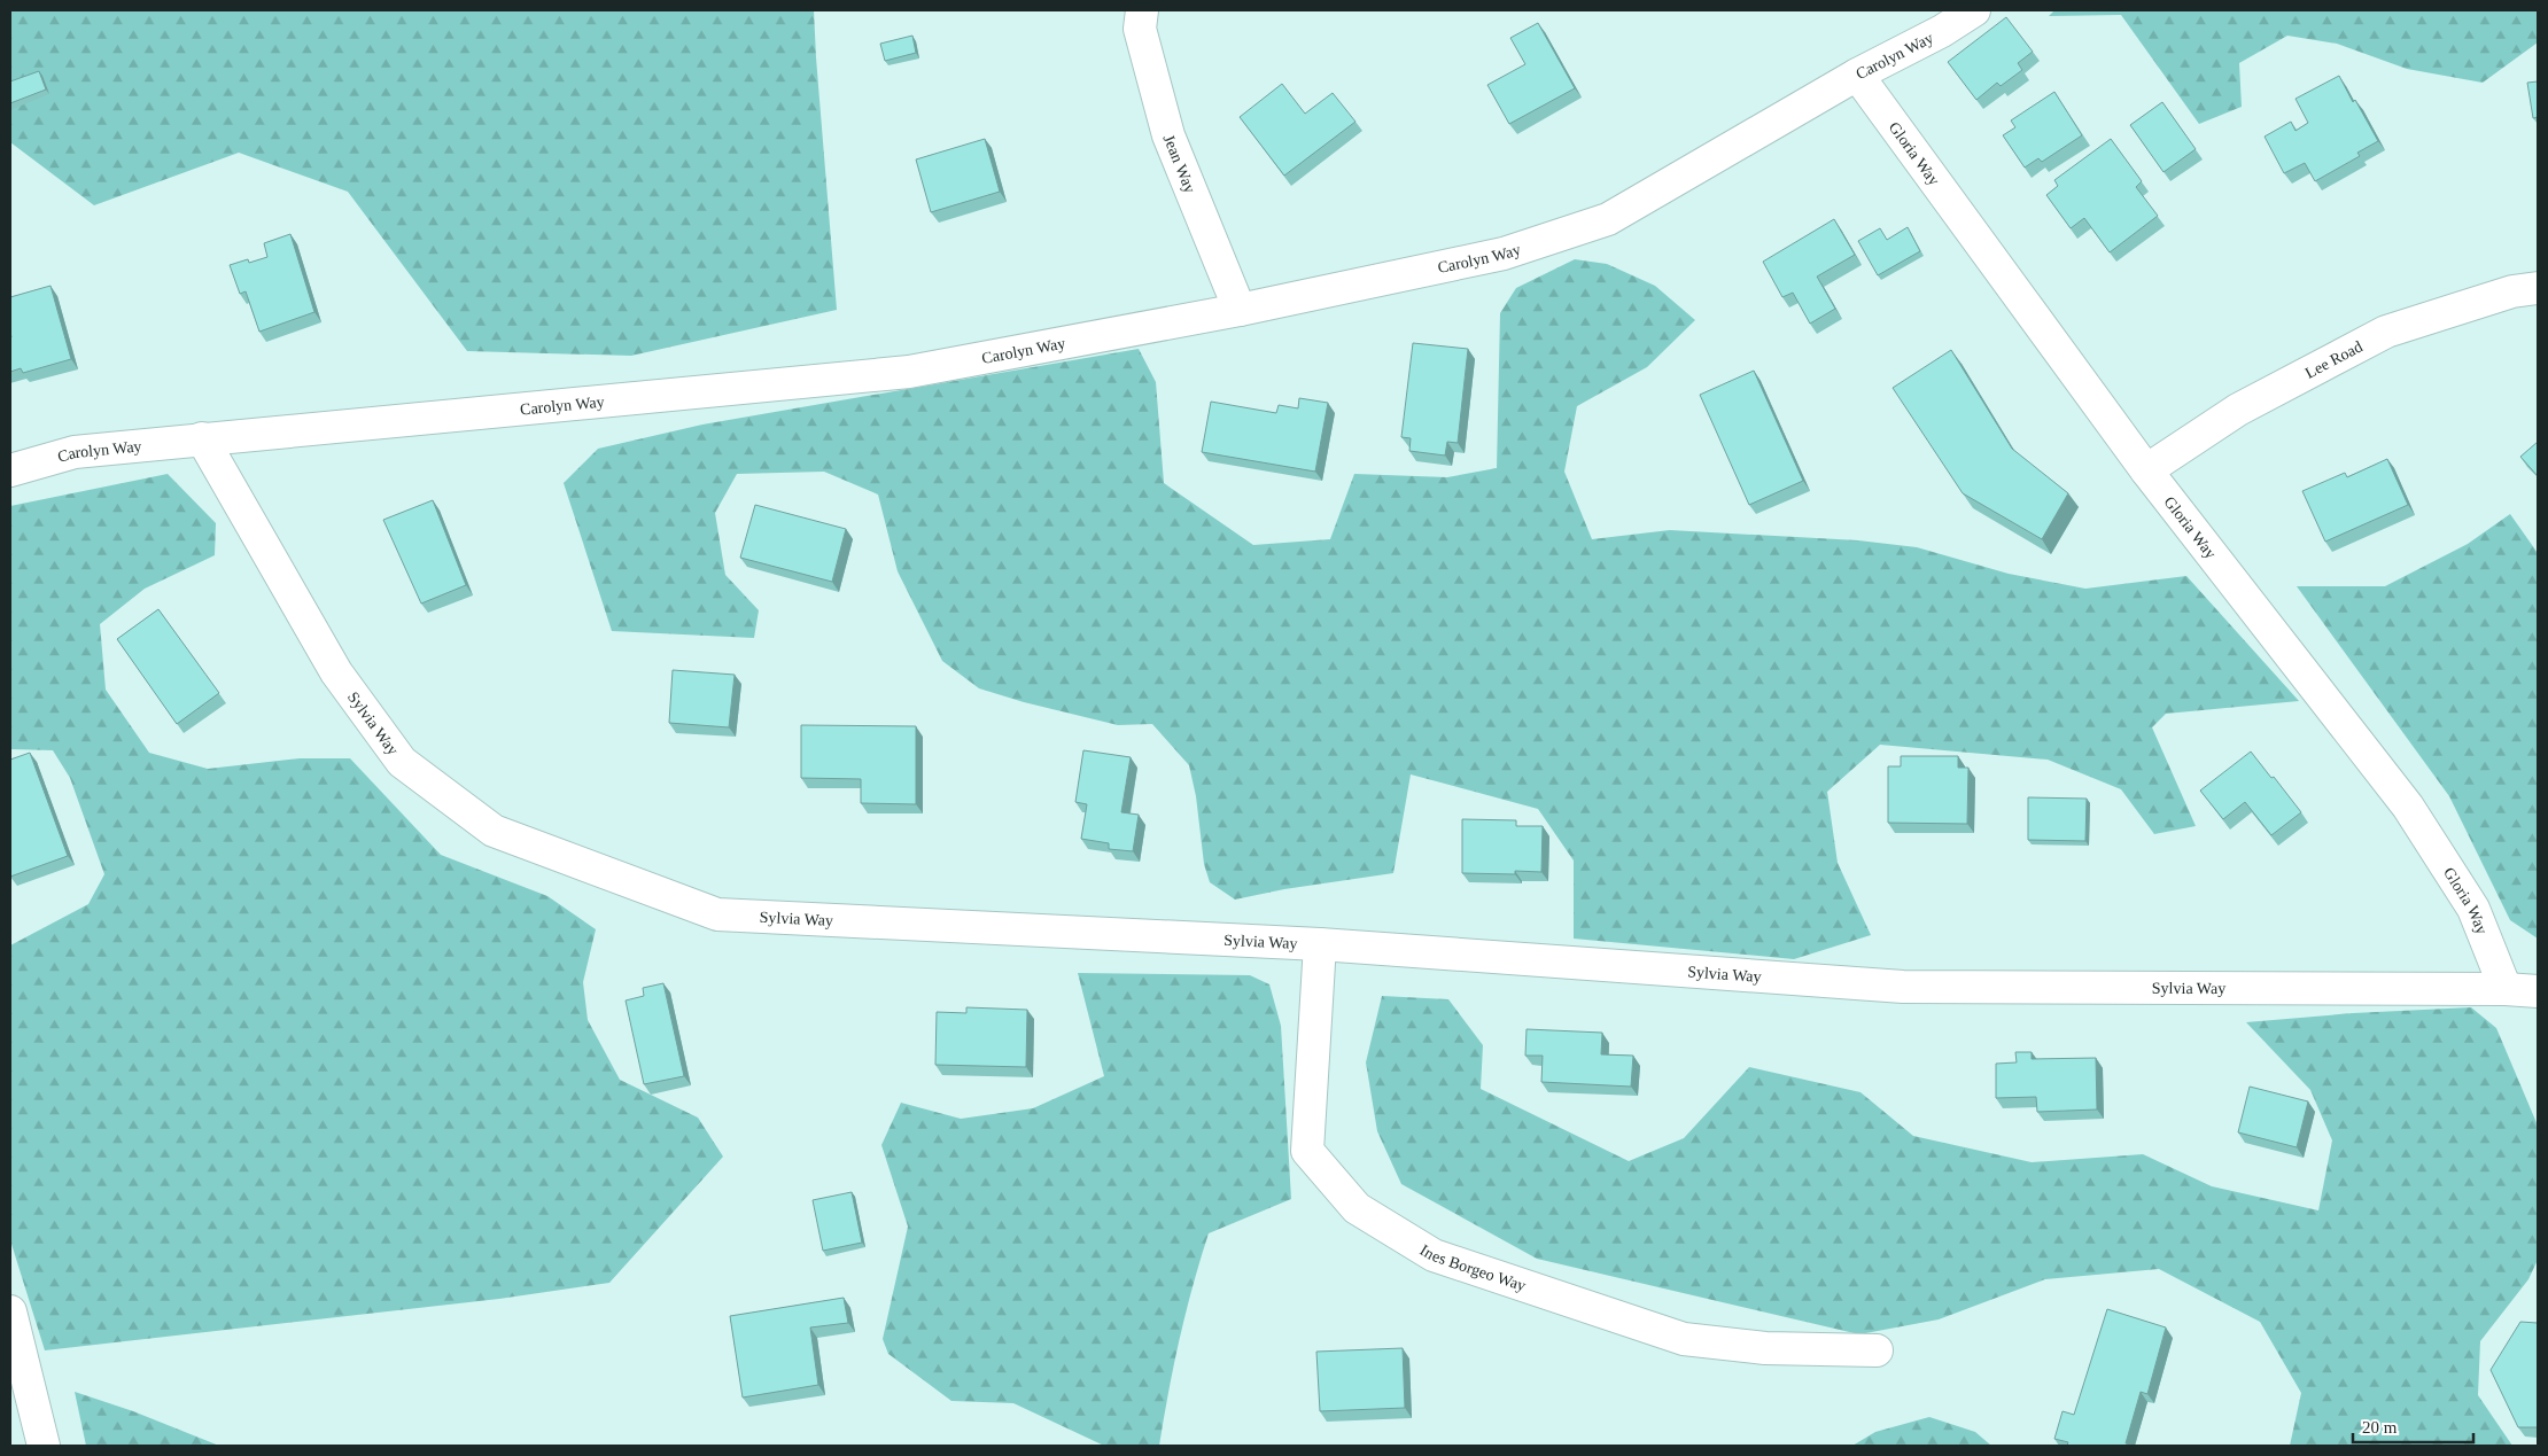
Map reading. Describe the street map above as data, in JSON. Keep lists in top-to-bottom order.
{
  "streets": {
    "street": [
      "Carolyn Way",
      "Gloria Way",
      "Jean Way",
      "Lee Road",
      "Sylvia Way",
      "Ines Borgeo Way"
    ]
  },
  "crossings": [
    ["Carolyn Way", "Gloria Way"],
    ["Carolyn Way", "Jean Way"],
    ["Carolyn Way", "Sylvia Way"],
    ["Gloria Way", "Lee Road"],
    ["Gloria Way", "Sylvia Way"],
    ["Sylvia Way", "Ines Borgeo Way"]
  ],
  "scale_bar": "20 m"
}
